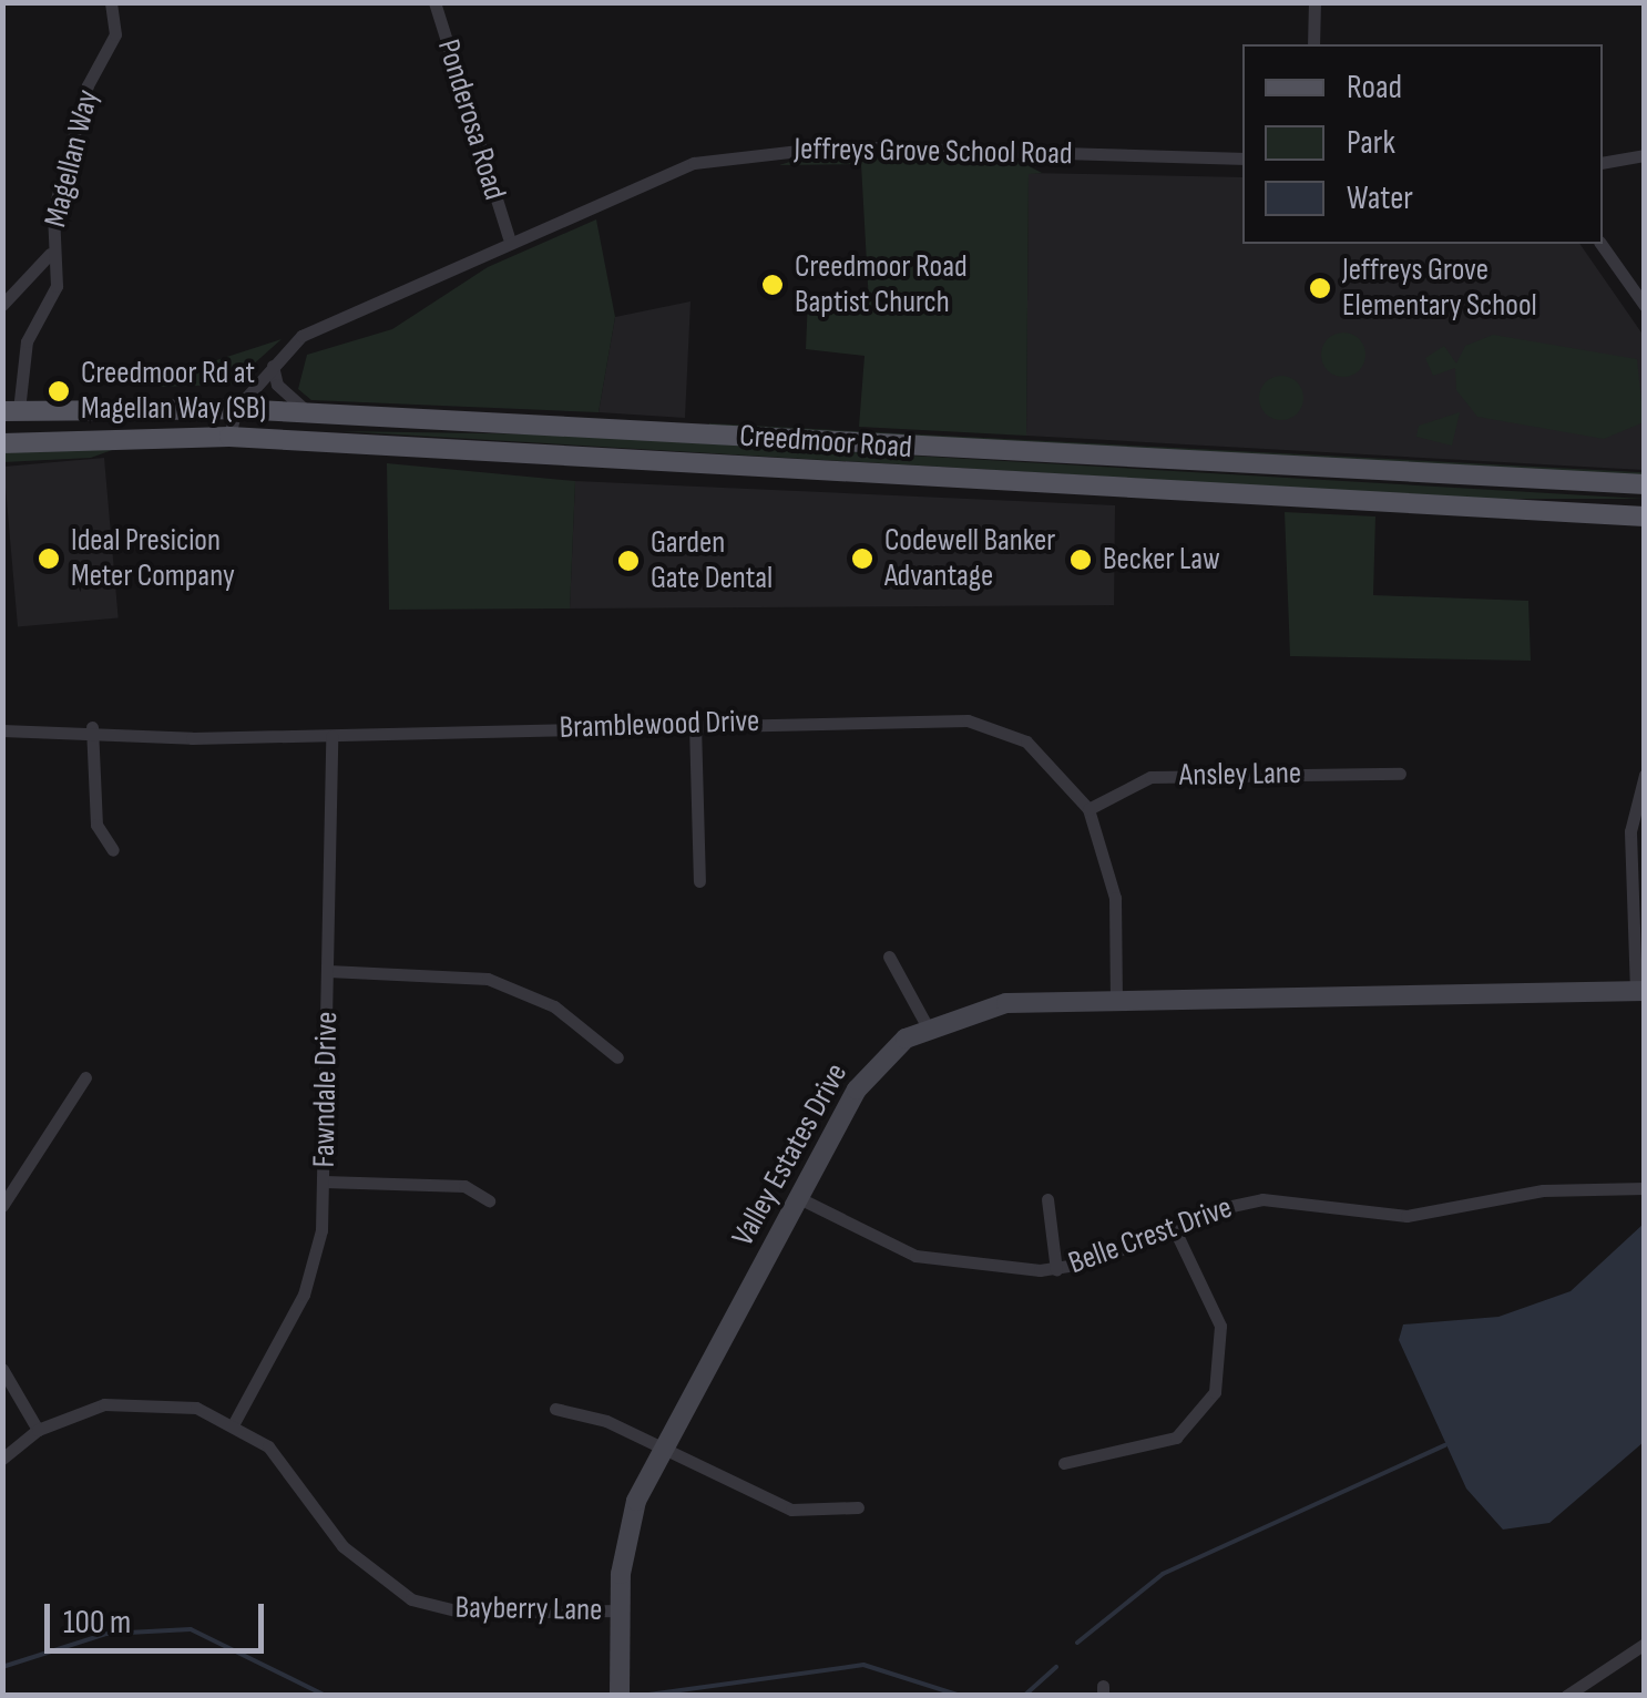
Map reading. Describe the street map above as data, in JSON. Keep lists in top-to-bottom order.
{
  "streets": {
    "main road": ["Creedmoor Road"],
    "street": [
      "Ponderosa Road",
      "Jeffreys Grove School Road",
      "Magellan Way",
      "Bramblewood Drive",
      "Ansley Lane",
      "Fawndale Drive",
      "Valley Estates Drive",
      "Belle Crest Drive",
      "Bayberry Lane"
    ]
  },
  "crossings": [
    ["Ponderosa Road", "Jeffreys Grove School Road"],
    ["Jeffreys Grove School Road", "Creedmoor Road"],
    ["Magellan Way", "Creedmoor Road"],
    ["Bramblewood Drive", "Ansley Lane"],
    ["Bramblewood Drive", "Fawndale Drive"],
    ["Bramblewood Drive", "Valley Estates Drive"],
    ["Fawndale Drive", "Bayberry Lane"],
    ["Valley Estates Drive", "Belle Crest Drive"],
    ["Valley Estates Drive", "Bayberry Lane"]
  ],
  "places": [
    "Creedmoor Road Baptist Church",
    "Jeffreys Grove Elementary School",
    "Creedmoor Rd at Magellan Way (SB)",
    "Ideal Presicion Meter Company",
    "Codewell Banker Advantage",
    "Becker Law",
    "Garden Gate Dental"
  ],
  "legend": ["Road", "Park", "Water"],
  "scale_bar": "100 m"
}
